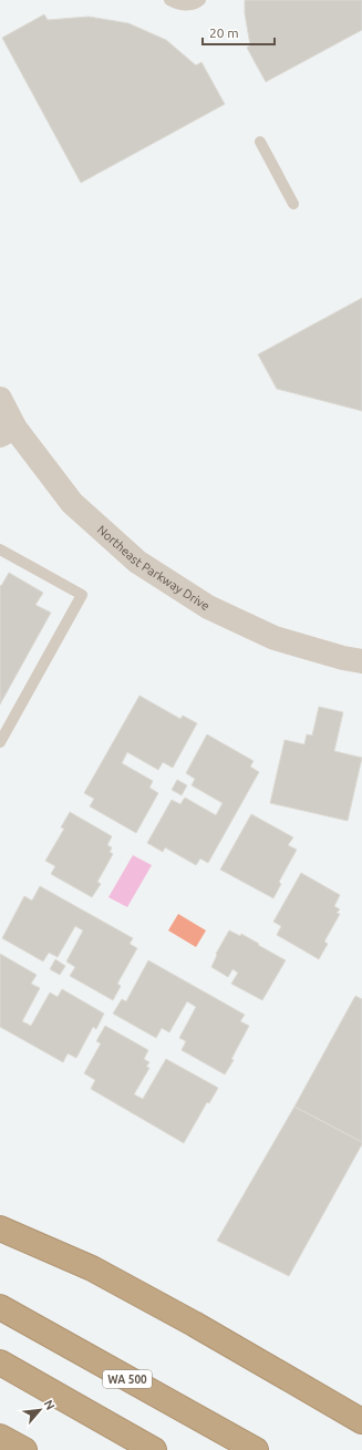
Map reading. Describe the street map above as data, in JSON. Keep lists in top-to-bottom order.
{
  "streets": {
    "highway": ["WA 500"],
    "street": ["Northeast Parkway Drive"]
  },
  "scale_bar": "20 m",
  "north": "top right"
}
